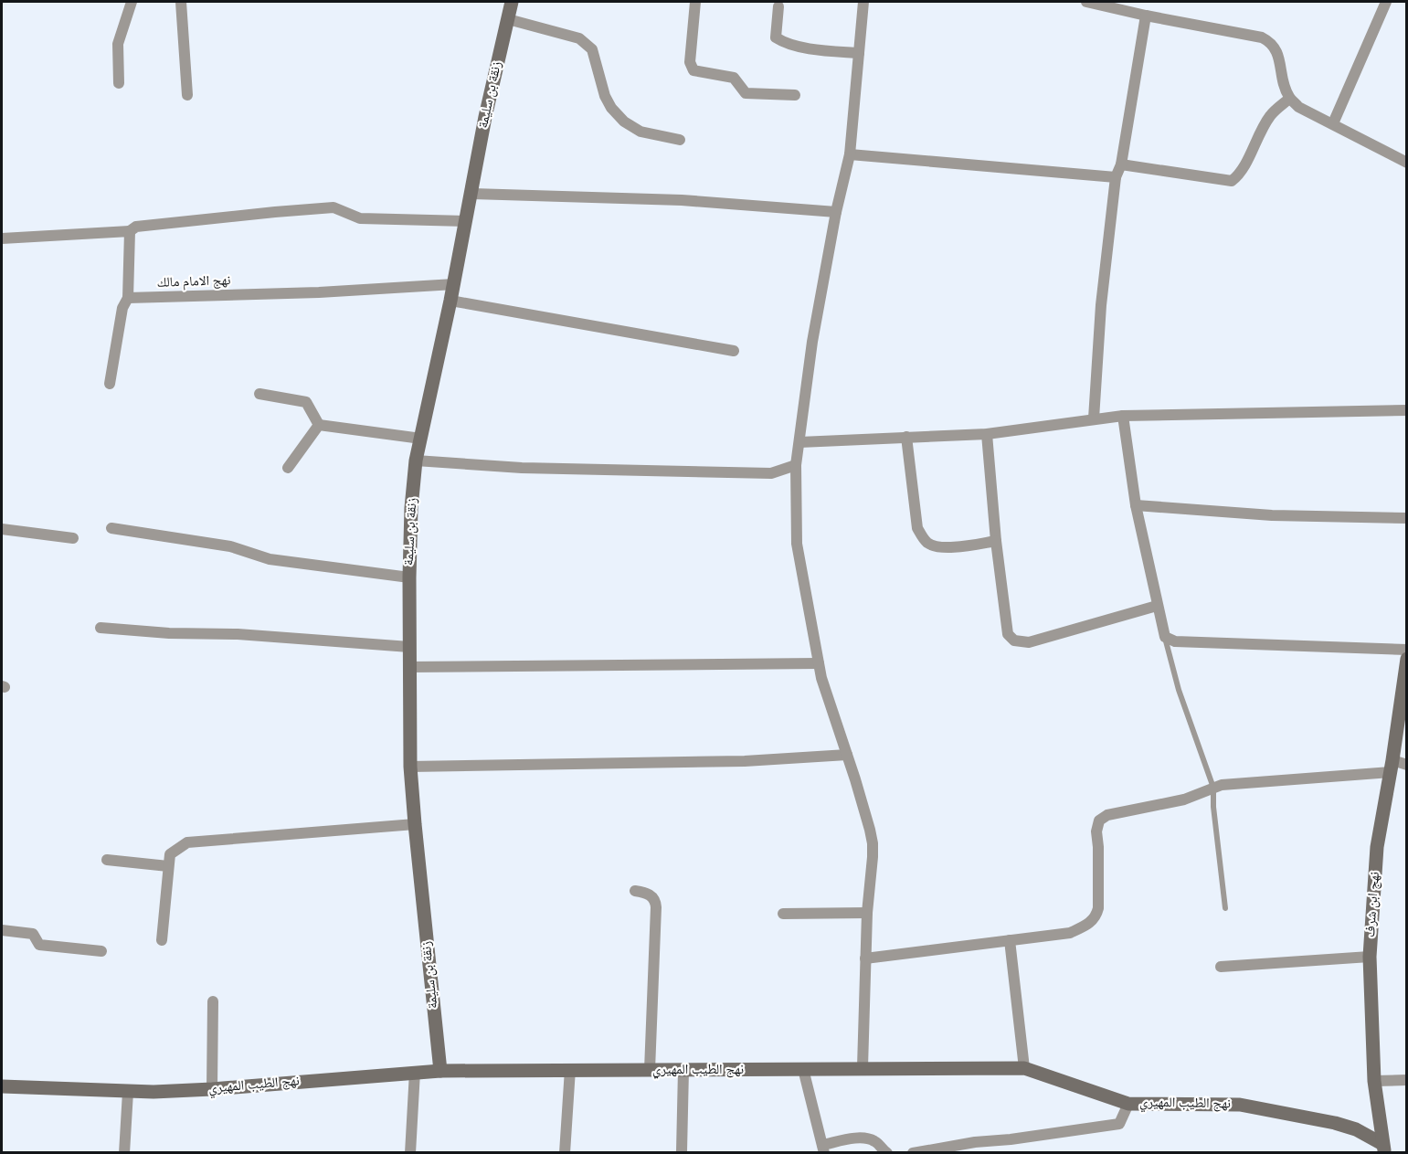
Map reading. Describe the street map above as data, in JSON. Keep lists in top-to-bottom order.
{
  "streets": {
    "street": [
      "زنقة بن سليمة",
      "نهج الامام مالك",
      "نهج ابن شرف",
      "نهج الطيب المهيري"
    ]
  },
  "crossings": [
    ["زنقة بن سليمة", "نهج الامام مالك"],
    ["زنقة بن سليمة", "نهج الطيب المهيري"],
    ["نهج ابن شرف", "نهج الطيب المهيري"]
  ]
}
